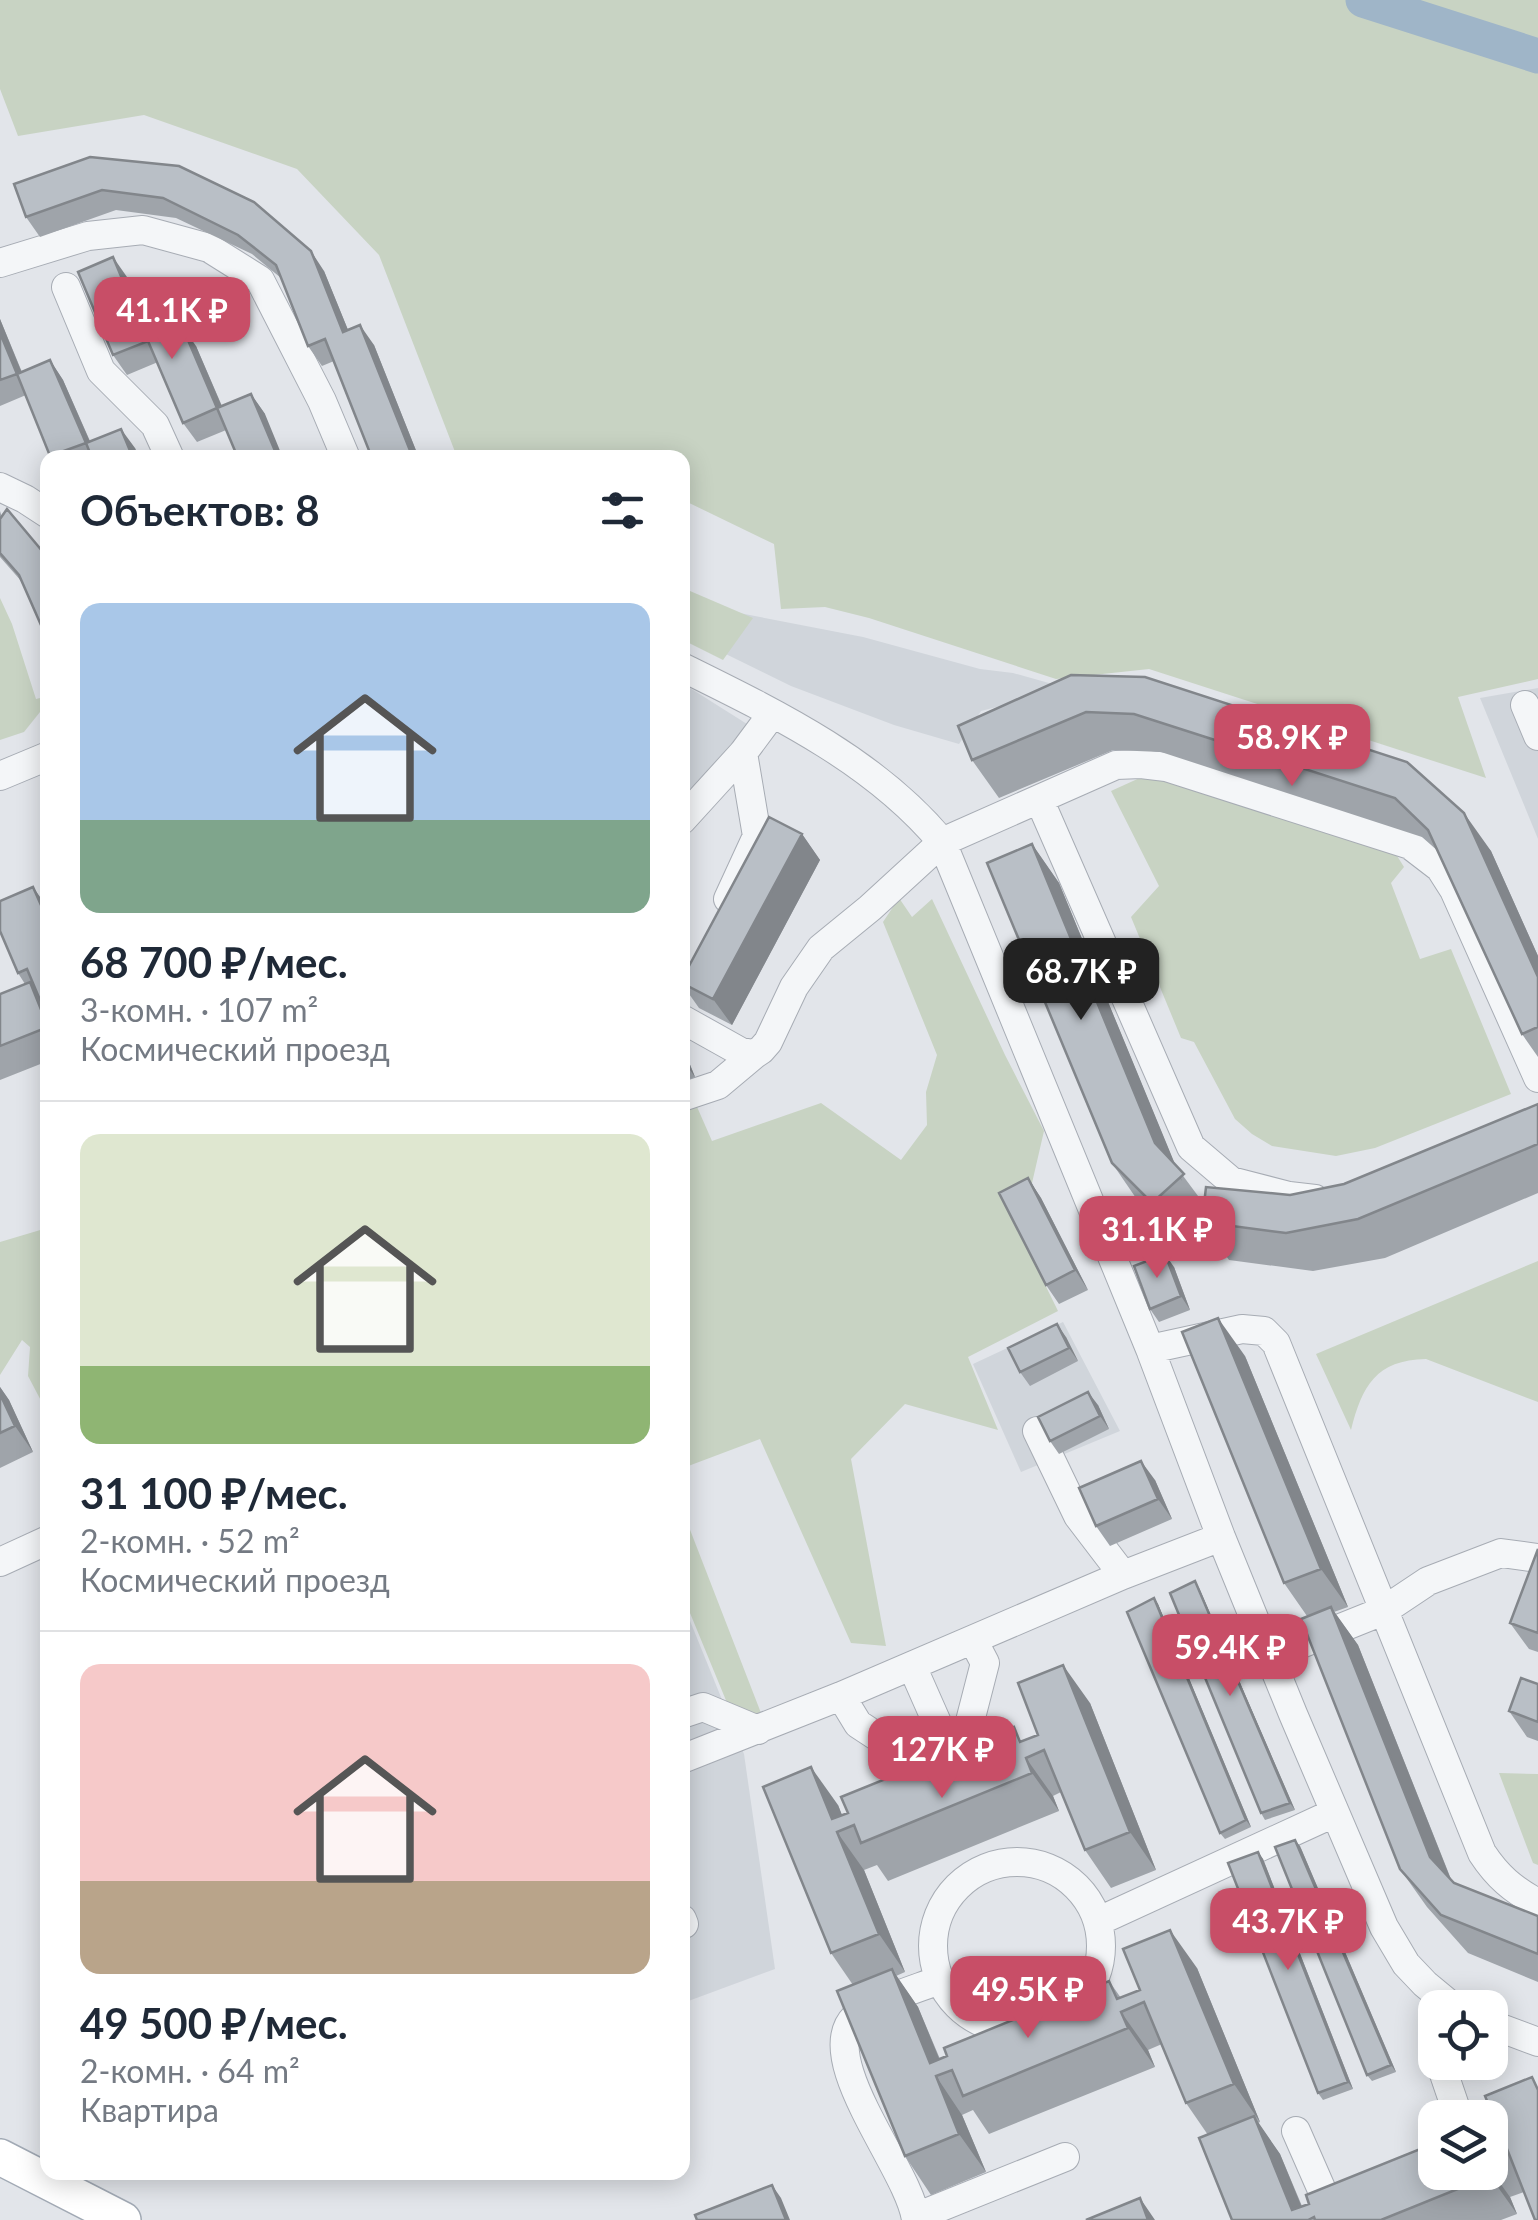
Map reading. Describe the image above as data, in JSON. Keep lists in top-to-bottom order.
{
  "page": {
    "price": [
      "41.1K ₽",
      "58.9K ₽",
      "68.7K ₽",
      "31.1K ₽",
      "59.4K ₽",
      "127K ₽",
      "43.7K ₽",
      "49.5K ₽"
    ],
    "heading": "Объектов: 8",
    "list": [
      {
        "name": "68 700 ₽/мес.",
        "note": "3-комн. · 107 m² · Космический проезд"
      },
      {
        "name": "31 100 ₽/мес.",
        "note": "2-комн. · 52 m² · Космический проезд"
      },
      {
        "name": "49 500 ₽/мес.",
        "note": "2-комн. · 64 m² · Квартира"
      }
    ]
  }
}
